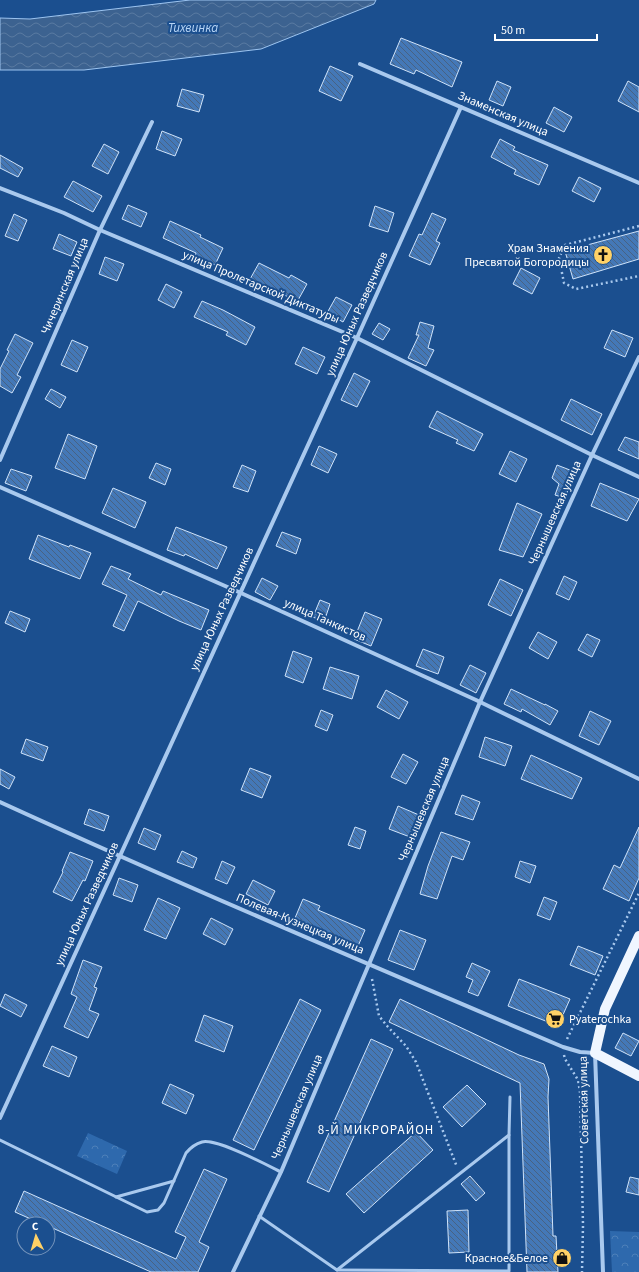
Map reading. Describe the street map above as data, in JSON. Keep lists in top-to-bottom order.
{
  "streets": {
    "main road": ["Советская улица"],
    "street": [
      "Знаменская улица",
      "Чичеринская улица",
      "улица Пролетарской Диктатуры",
      "улица Юных Разведчиков",
      "Чернышевская улица",
      "улица Танкистов",
      "Полевая-Кузнецкая улица"
    ]
  },
  "crossings": [
    ["Знаменская улица", "улица Юных Разведчиков"],
    ["Чичеринская улица", "улица Пролетарской Диктатуры"],
    ["улица Пролетарской Диктатуры", "улица Юных Разведчиков"],
    ["улица Пролетарской Диктатуры", "Чернышевская улица"],
    ["улица Юных Разведчиков", "улица Танкистов"],
    ["улица Юных Разведчиков", "Полевая-Кузнецкая улица"],
    ["Чернышевская улица", "улица Танкистов"],
    ["Чернышевская улица", "Полевая-Кузнецкая улица"],
    ["Полевая-Кузнецкая улица", "Советская улица"]
  ],
  "districts": ["8-Й МИКРОРАЙОН"],
  "water": ["Тихвинка"],
  "places": {
    "church": ["Храм Знамения Пресвятой Богородицы"],
    "supermarket": ["Pyaterochka"],
    "shop": ["Красное&Белое"]
  },
  "scale_bar": "50 m",
  "north": "top"
}
